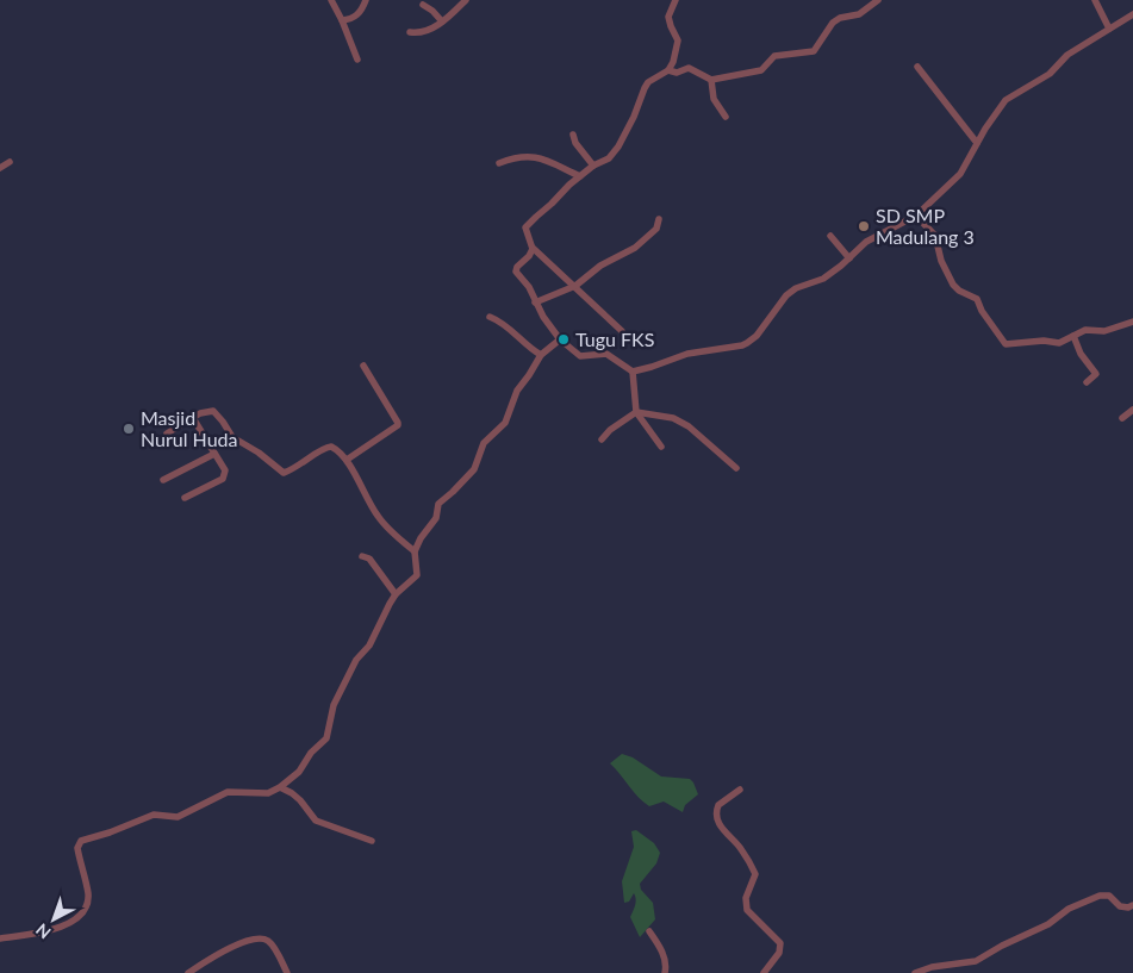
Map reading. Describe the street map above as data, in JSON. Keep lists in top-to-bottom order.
{
  "places": ["SD SMP Madulang 3", "Tugu FKS", "Masjid Nurul Huda"],
  "north": "bottom left"
}
